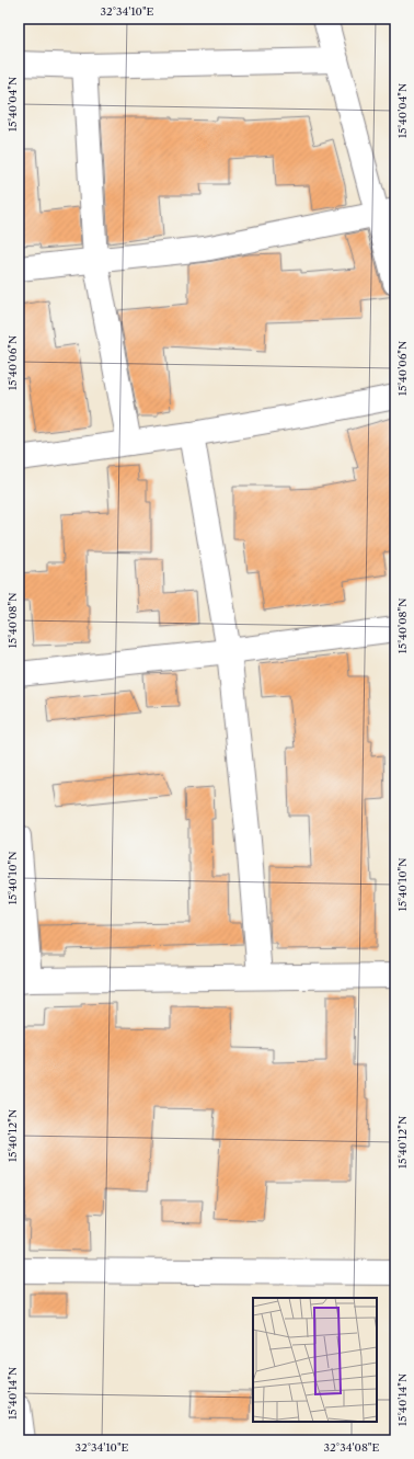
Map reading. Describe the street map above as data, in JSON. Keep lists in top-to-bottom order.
{
  "coordinates": [
    "32°34'10\"E",
    "15°40'04\"N",
    "15°40'06\"N",
    "15°40'08\"N",
    "15°40'10\"N",
    "15°40'12\"N",
    "15°40'14\"N",
    "32°34'08\"E"
  ]
}
